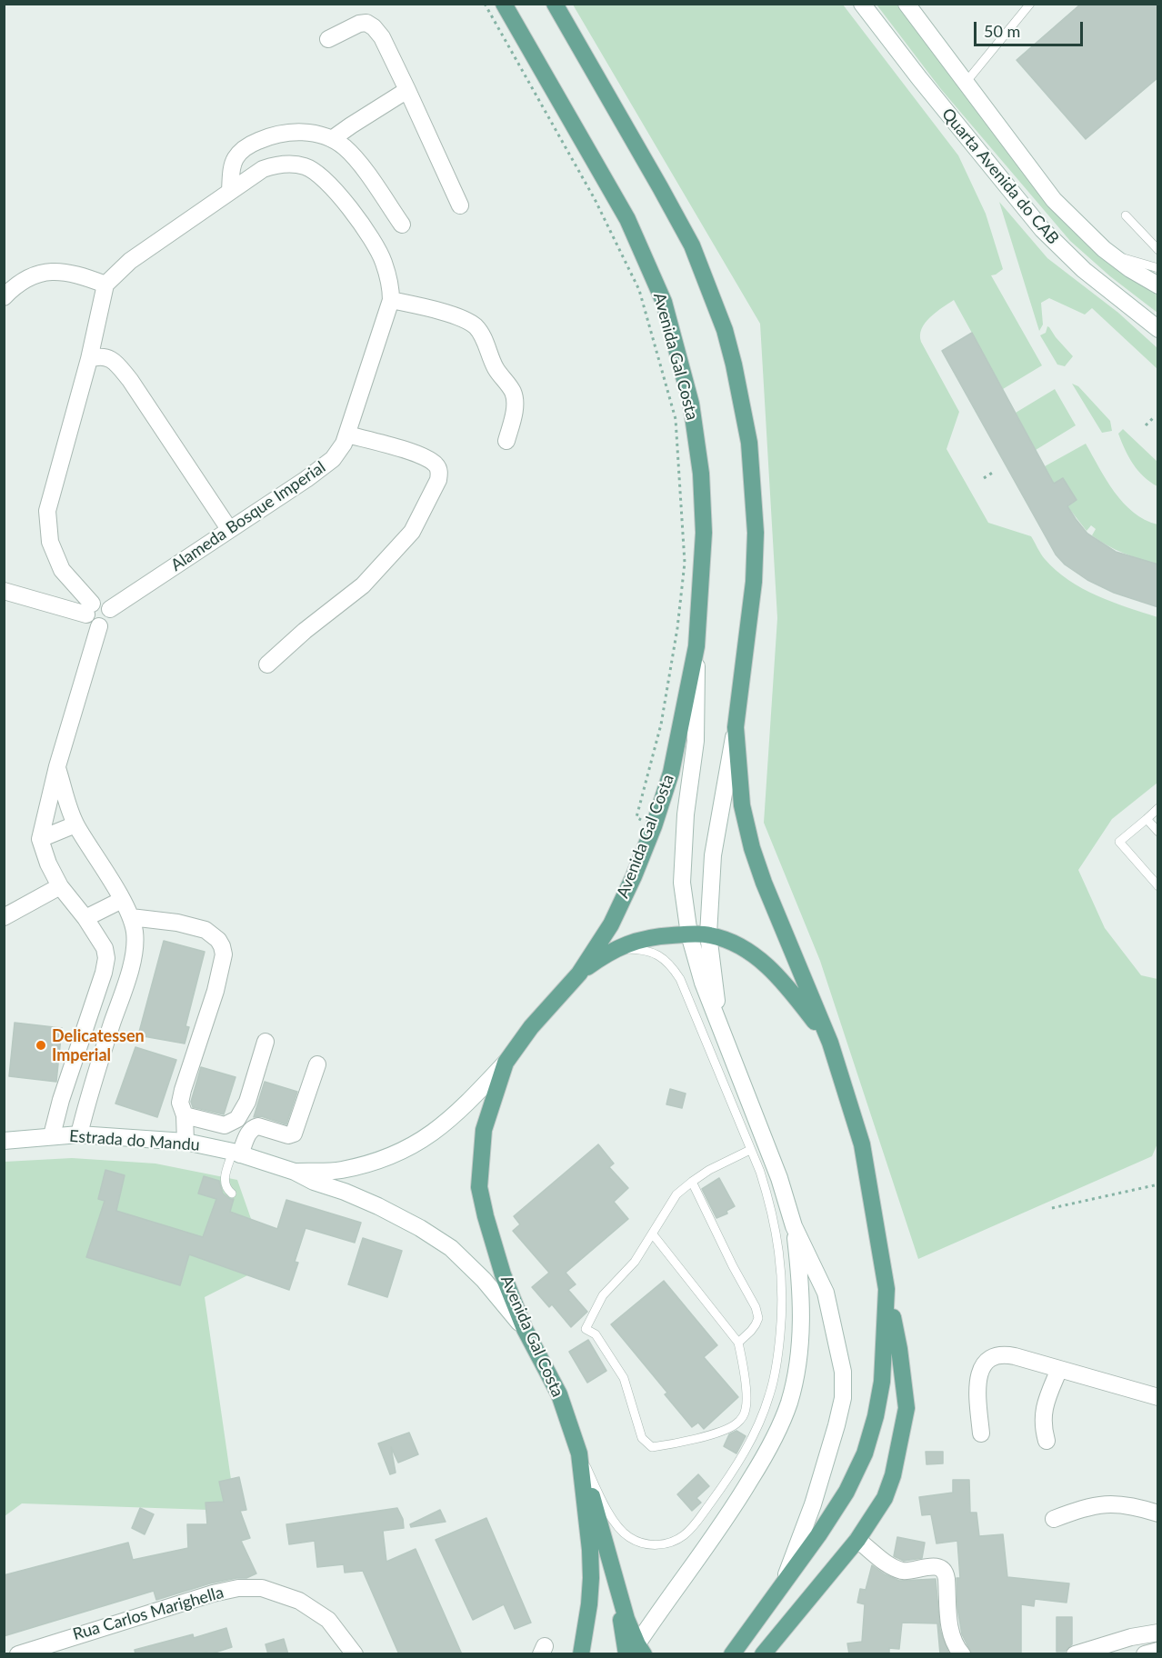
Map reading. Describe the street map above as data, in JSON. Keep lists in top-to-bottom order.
{
  "streets": {
    "main road": ["Avenida Gal Costa"],
    "street": [
      "Quarta Avenida do CAB",
      "Alameda Bosque Imperial",
      "Estrada do Mandu",
      "Rua Carlos Marighella"
    ]
  },
  "crossings": [
    ["Avenida Gal Costa", "Estrada do Mandu"],
    ["Alameda Bosque Imperial", "Estrada do Mandu"]
  ],
  "places": ["Delicatessen Imperial"],
  "scale_bar": "50 m"
}
